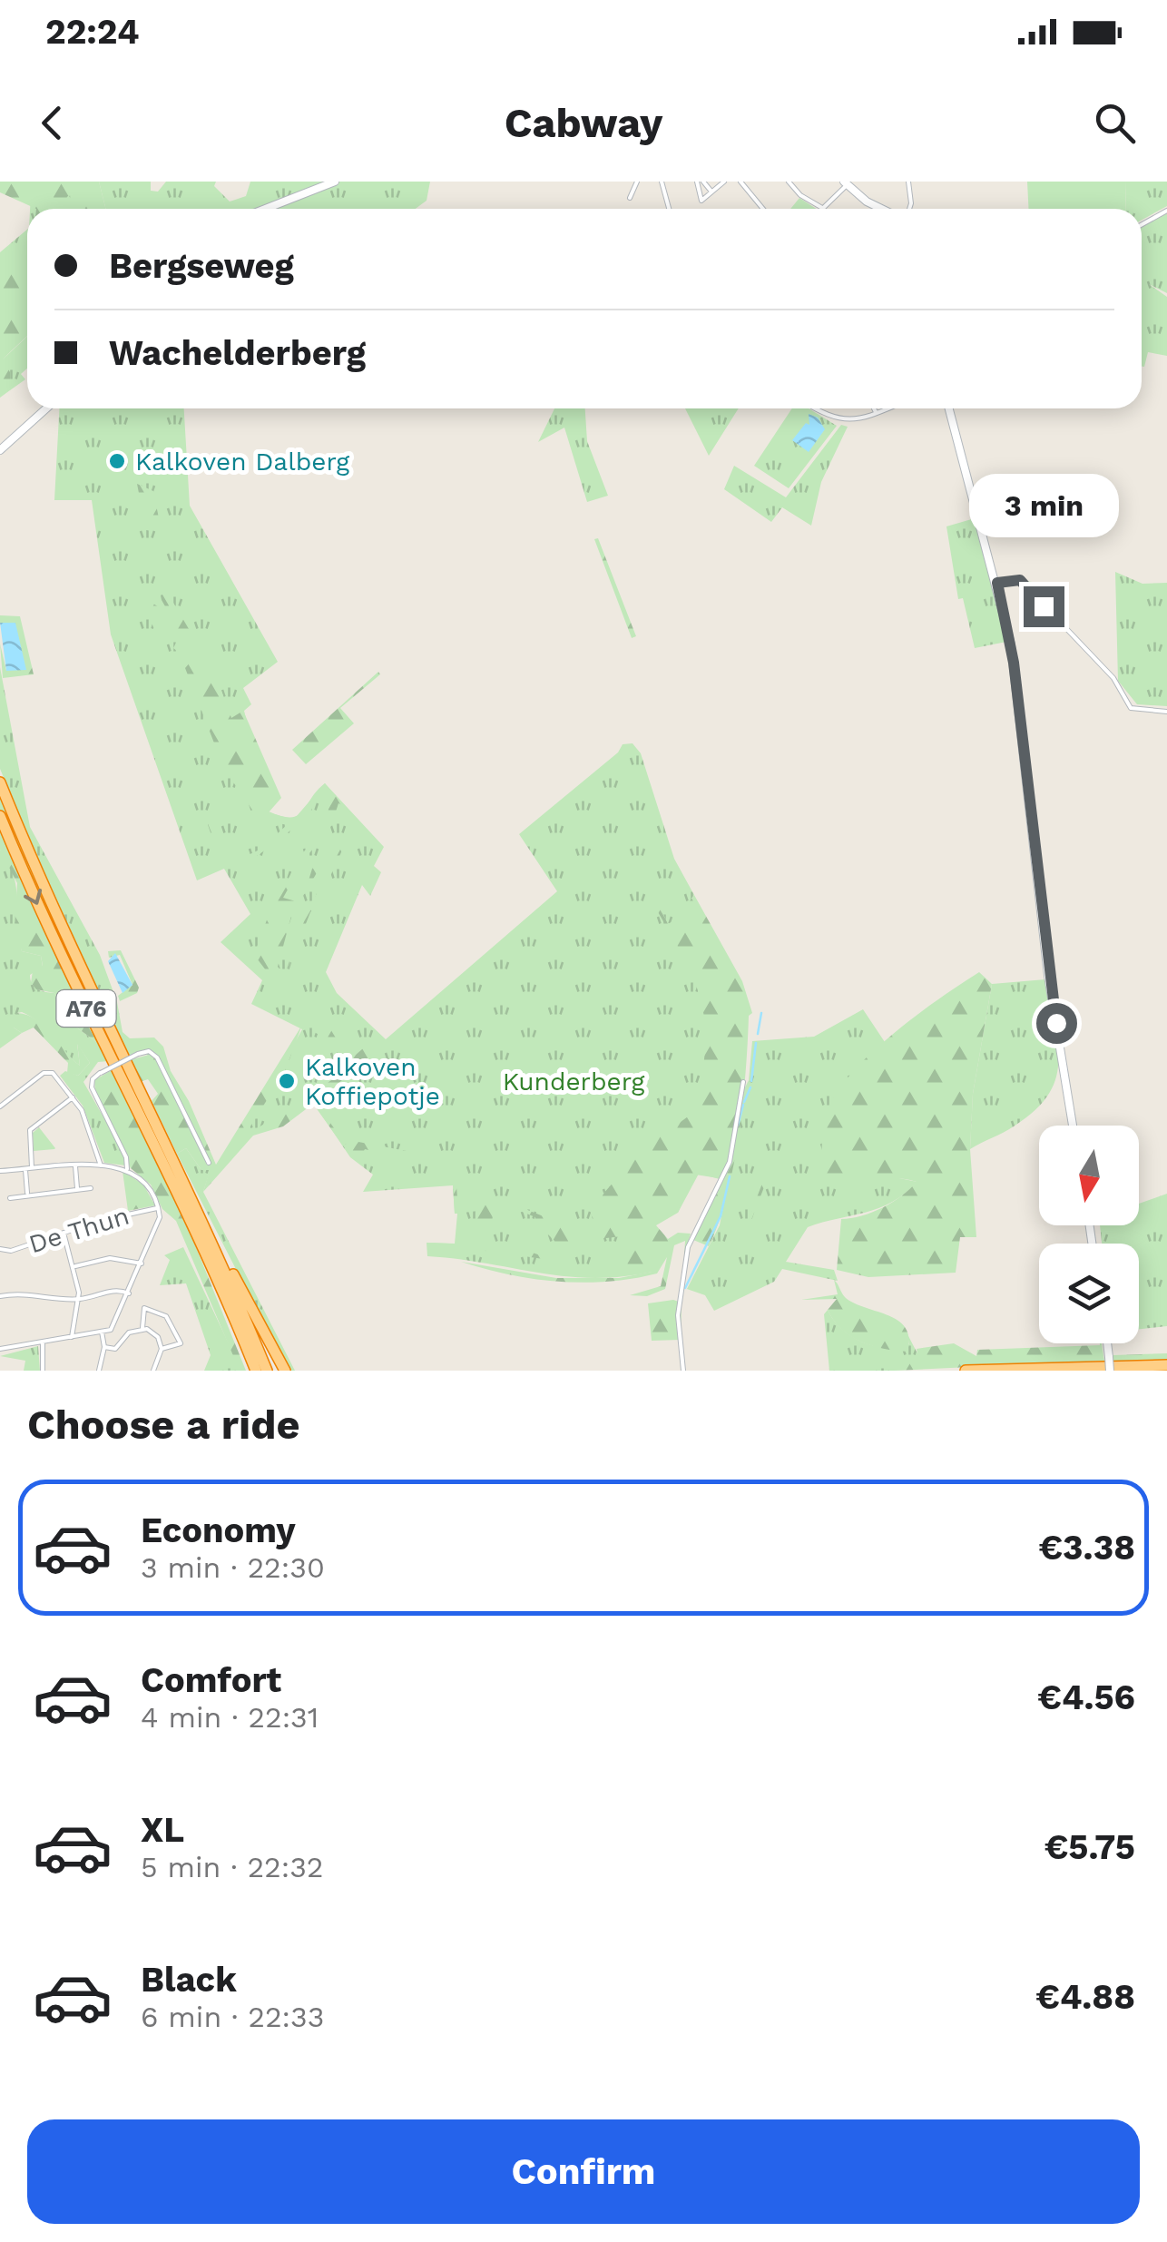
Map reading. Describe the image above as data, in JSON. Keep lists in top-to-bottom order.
{
  "streets": {
    "highway": ["A76"],
    "street": ["De Thun"]
  },
  "parks": ["Kunderberg"],
  "places": ["Kalkoven Dalberg", "Kalkoven Koffiepotje"],
  "north": "bottom",
  "page": {
    "status": "22:24",
    "header": "Cabway",
    "banner": ["Bergseweg", "Wachelderberg"],
    "bubble": "3 min",
    "heading": "Choose a ride",
    "list": [
      {
        "name": "Economy",
        "note": "3 min · 22:30",
        "value": "€3.38"
      },
      {
        "name": "Comfort",
        "note": "4 min · 22:31",
        "value": "€4.56"
      },
      {
        "name": "XL",
        "note": "5 min · 22:32",
        "value": "€5.75"
      },
      {
        "name": "Black",
        "note": "6 min · 22:33",
        "value": "€4.88"
      }
    ],
    "buttons": "Confirm"
  }
}
